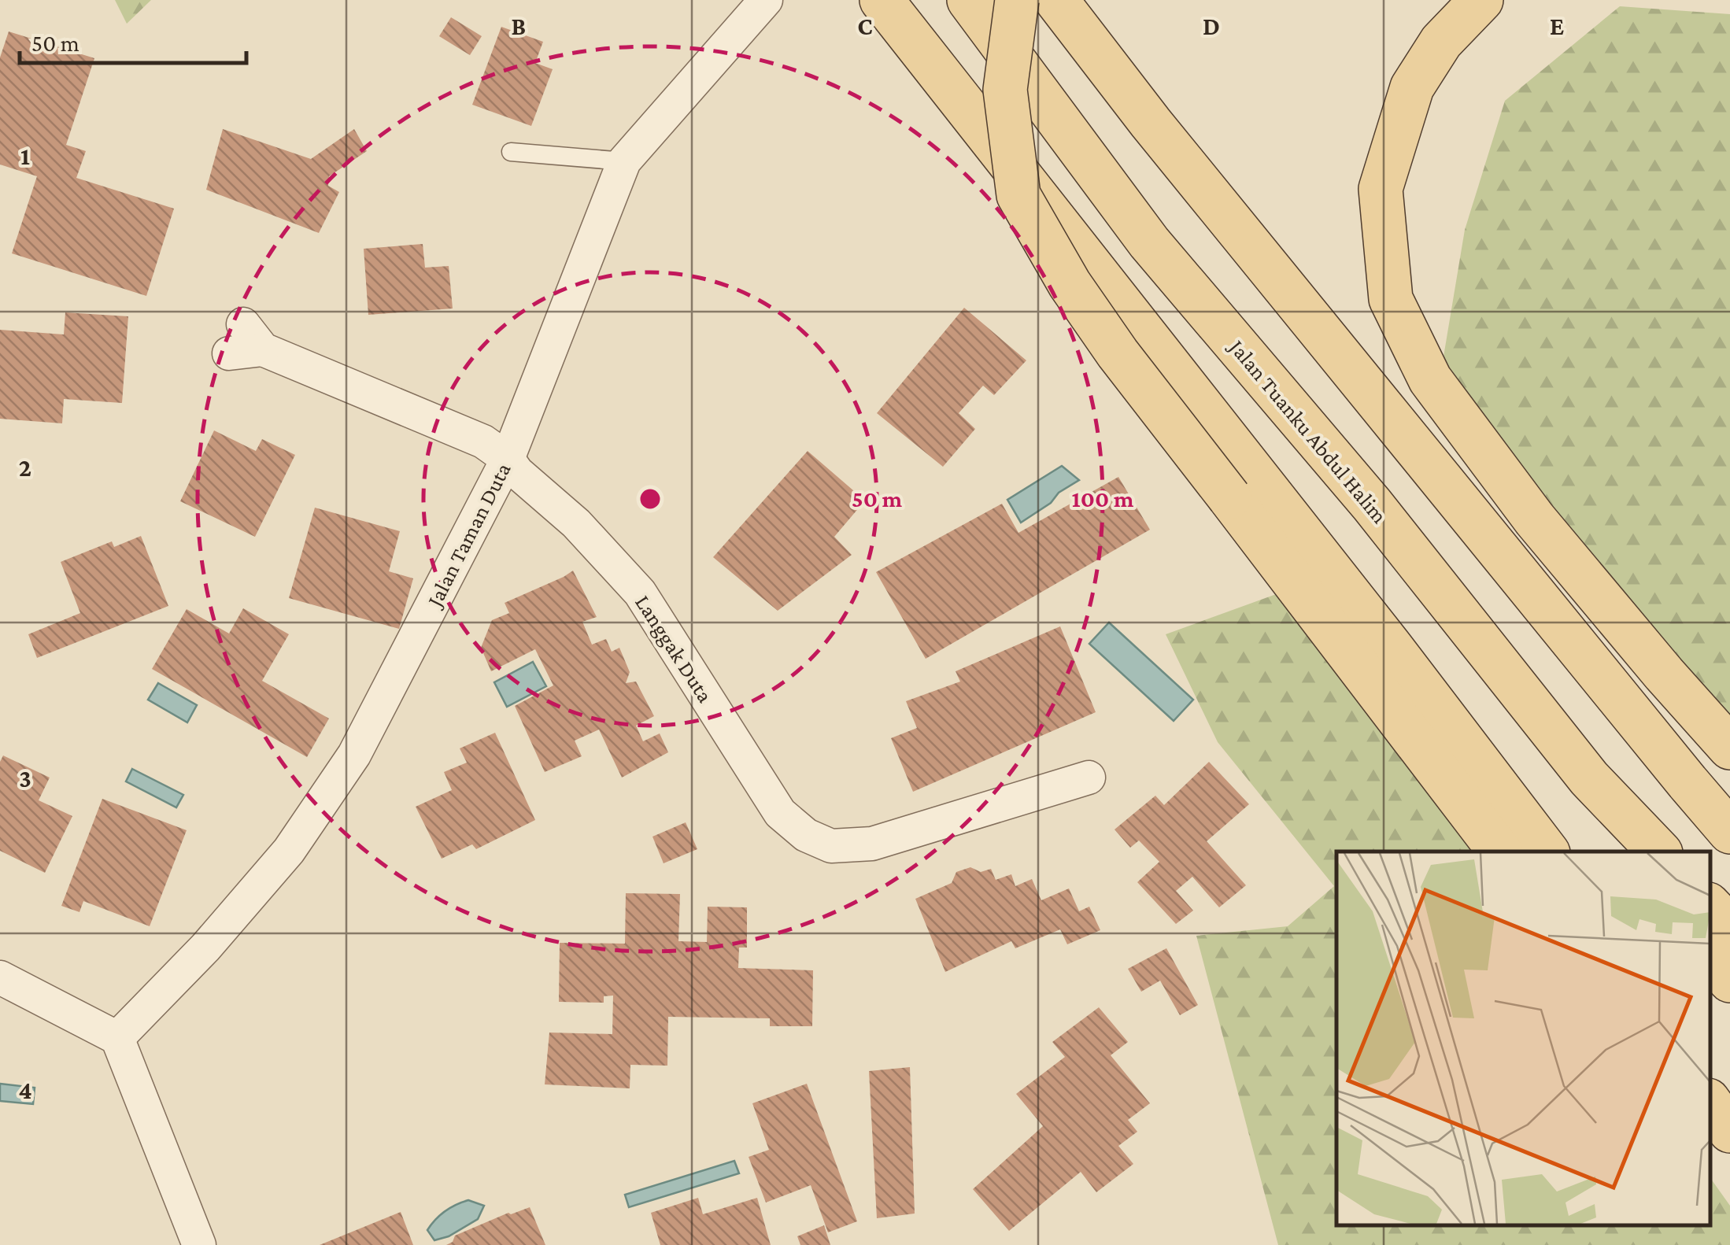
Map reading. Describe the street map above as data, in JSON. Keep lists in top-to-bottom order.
{
  "streets": {
    "main road": ["Jalan Tuanku Abdul Halim"],
    "street": ["Jalan Taman Duta", "Langgak Duta"]
  },
  "crossings": [
    ["Jalan Taman Duta", "Langgak Duta"]
  ],
  "scale_bar": "50 m",
  "grid": {
    "columns": [
      "B",
      "C",
      "D",
      "E"
    ],
    "rows": [
      "1",
      "2",
      "3",
      "4"
    ]
  },
  "rings": ["50 m", "100 m"]
}
